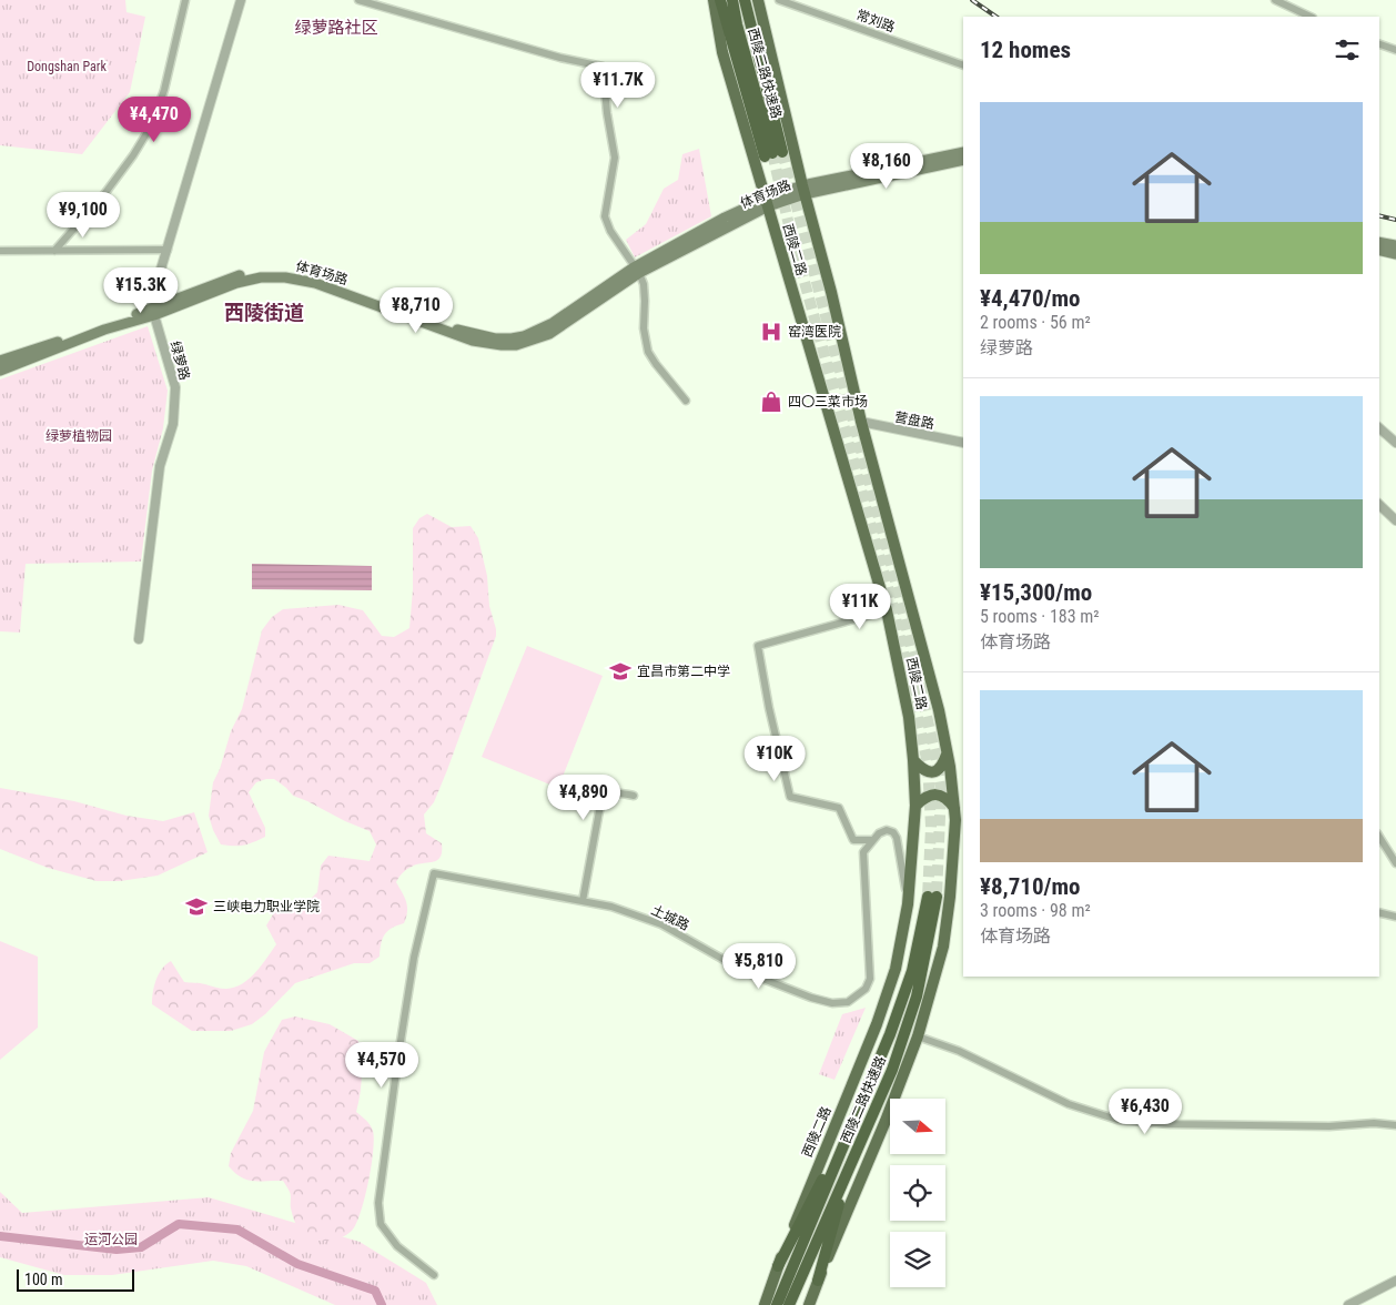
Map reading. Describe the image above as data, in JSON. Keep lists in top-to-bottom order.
{
  "streets": {
    "highway": ["西陵二路快速路"],
    "main road": ["体育场路", "西陵二路"],
    "street": [
      "常刘路",
      "绿萝路",
      "营盘路",
      "土城路"
    ]
  },
  "crossings": [
    ["体育场路", "西陵二路"],
    ["体育场路", "绿萝路"],
    ["西陵二路", "营盘路"]
  ],
  "districts": ["绿萝路社区", "西陵街道"],
  "parks": ["Dongshan Park", "绿萝植物园", "运河公园"],
  "places": {
    "hospital": ["窑湾医院"],
    "shop": ["四〇三菜市场"],
    "school or university": ["宜昌市第二中学", "三峡电力职业学院"]
  },
  "scale_bar": "100 m",
  "north": "right",
  "page": {
    "heading": "12 homes",
    "price": [
      "¥11.7K",
      "¥4,470",
      "¥8,160",
      "¥9,100",
      "¥15.3K",
      "¥8,710",
      "¥11K",
      "¥10K",
      "¥4,890",
      "¥5,810",
      "¥4,570",
      "¥6,430"
    ],
    "list": [
      {
        "name": "¥4,470/mo",
        "note": "2 rooms · 56 m² · 绿萝路"
      },
      {
        "name": "¥15,300/mo",
        "note": "5 rooms · 183 m² · 体育场路"
      },
      {
        "name": "¥8,710/mo",
        "note": "3 rooms · 98 m² · 体育场路"
      }
    ],
    "scale": "100 m"
  }
}
